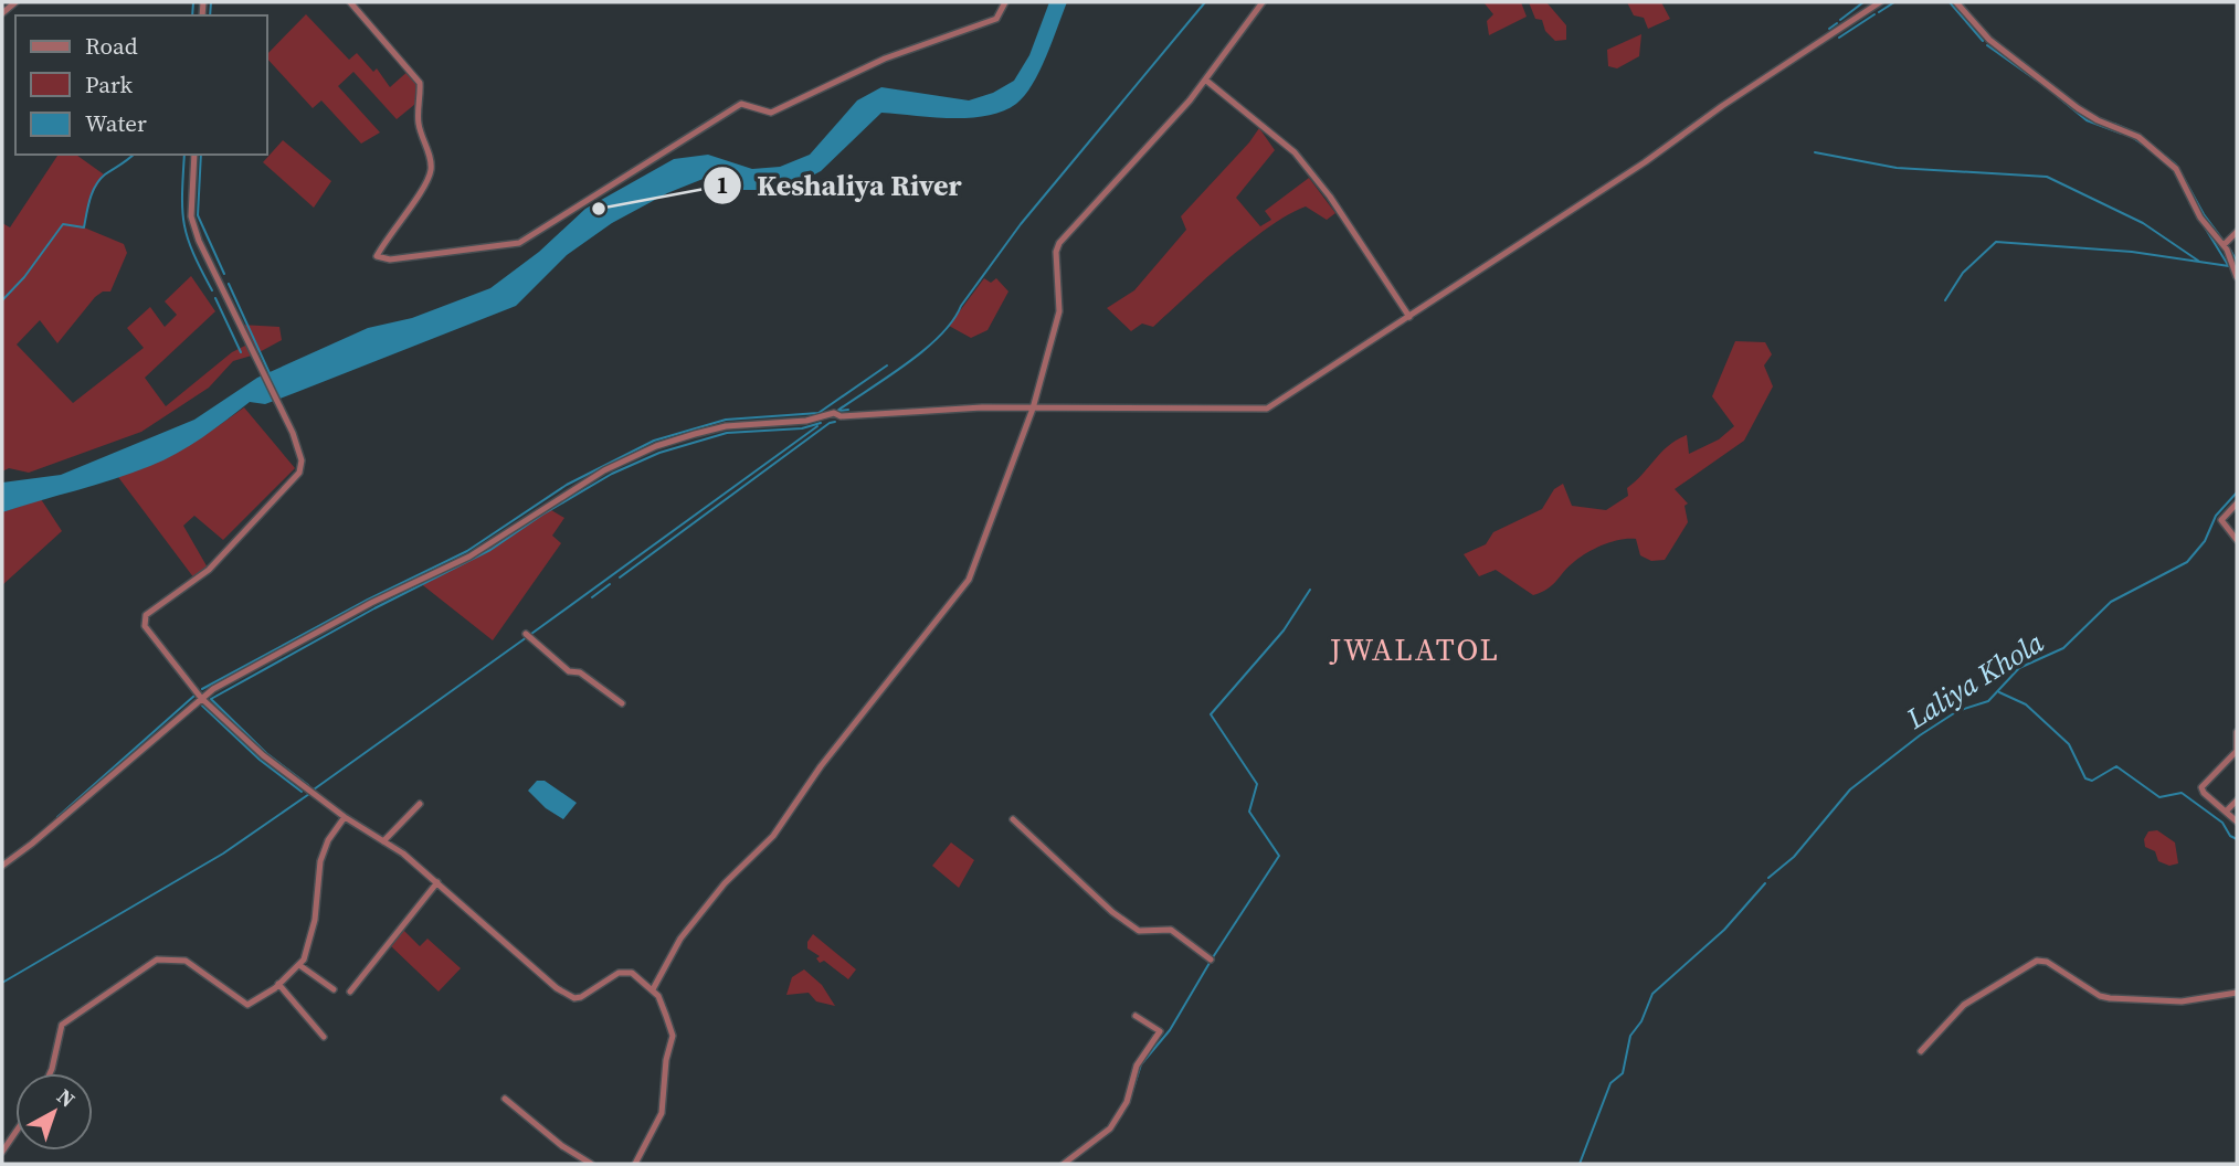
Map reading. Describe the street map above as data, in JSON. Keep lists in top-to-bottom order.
{
  "districts": ["JWALATOL"],
  "water": ["Laliya Khola"],
  "places": ["Keshaliya River"],
  "legend": ["Road", "Park", "Water"],
  "north": "top right"
}
